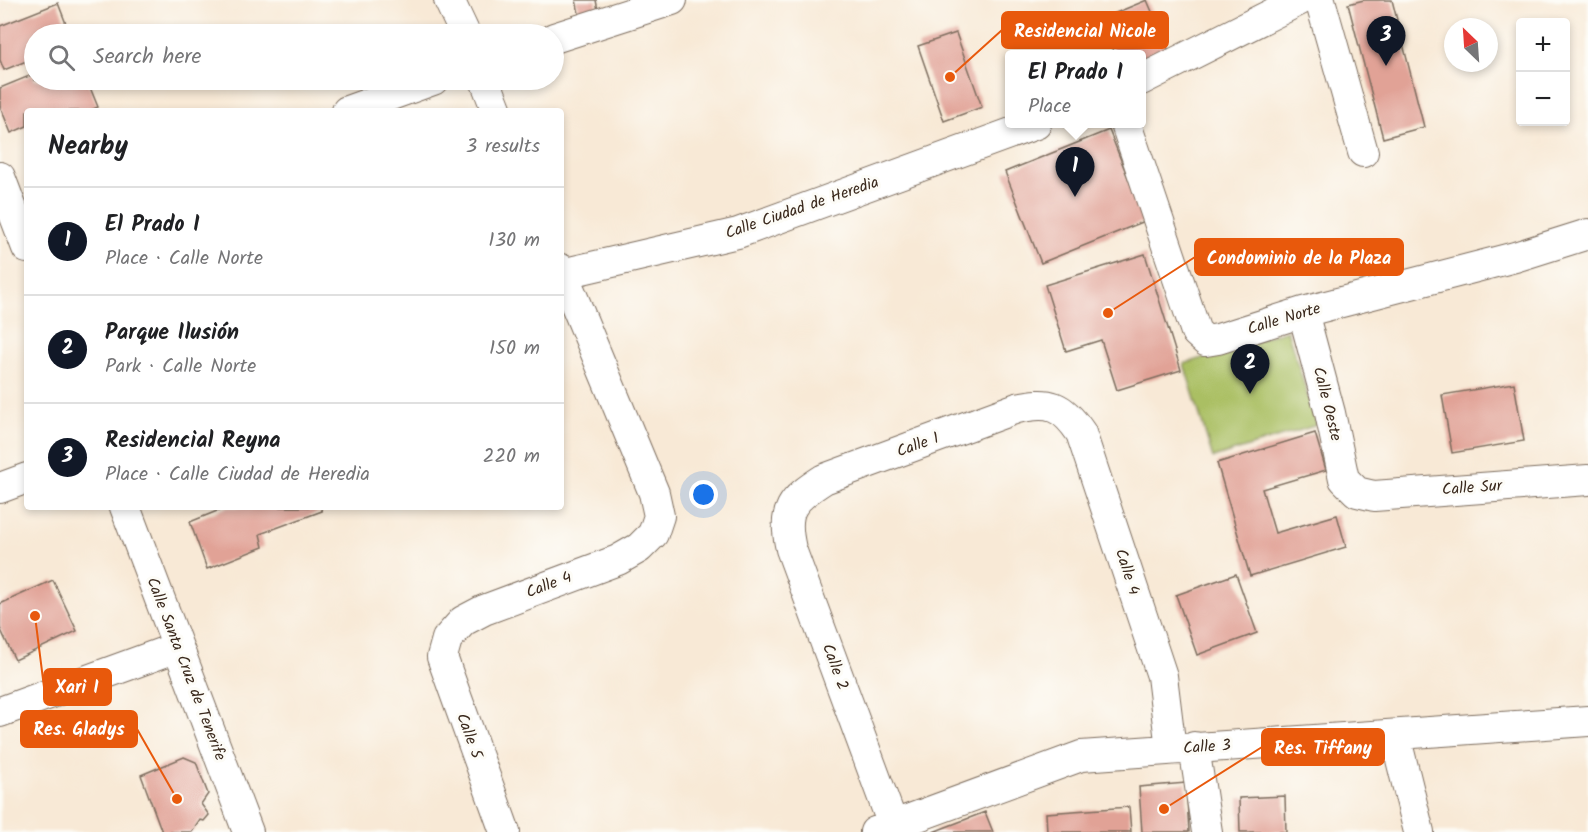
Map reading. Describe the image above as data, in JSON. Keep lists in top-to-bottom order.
{
  "streets": {
    "street": [
      "Calle Ciudad de Heredia",
      "Calle Norte",
      "Calle Oeste",
      "Calle 1",
      "Calle Sur",
      "Calle 4",
      "Calle 2",
      "Calle Santa Cruz de Tenerife",
      "Calle 5",
      "Calle 3"
    ]
  },
  "crossings": [
    ["Calle Norte", "Calle Oeste"],
    ["Calle Oeste", "Calle Sur"],
    ["Calle 1", "Calle 4"],
    ["Calle 1", "Calle 2"],
    ["Calle 4", "Calle 5"],
    ["Calle 4", "Calle 3"],
    ["Calle 2", "Calle 3"]
  ],
  "places": [
    "Residencial Nicole",
    "Condominio de la Plaza",
    "Xari I",
    "Res. Gladys",
    "Res. Tiffany"
  ],
  "north": "top left",
  "page": {
    "pins": ["3", "1", "2"],
    "map_buttons": ["+", "−"],
    "search": "Search here",
    "popup": ["El Prado I", "Place"],
    "heading": ["Nearby", "3 results"],
    "list": [
      {
        "mark": "1",
        "name": "El Prado I",
        "note": "Place · Calle Norte",
        "value": "130 m"
      },
      {
        "mark": "2",
        "name": "Parque Ilusión",
        "note": "Park · Calle Norte",
        "value": "150 m"
      },
      {
        "mark": "3",
        "name": "Residencial Reyna",
        "note": "Place · Calle Ciudad de Heredia",
        "value": "220 m"
      }
    ]
  }
}
